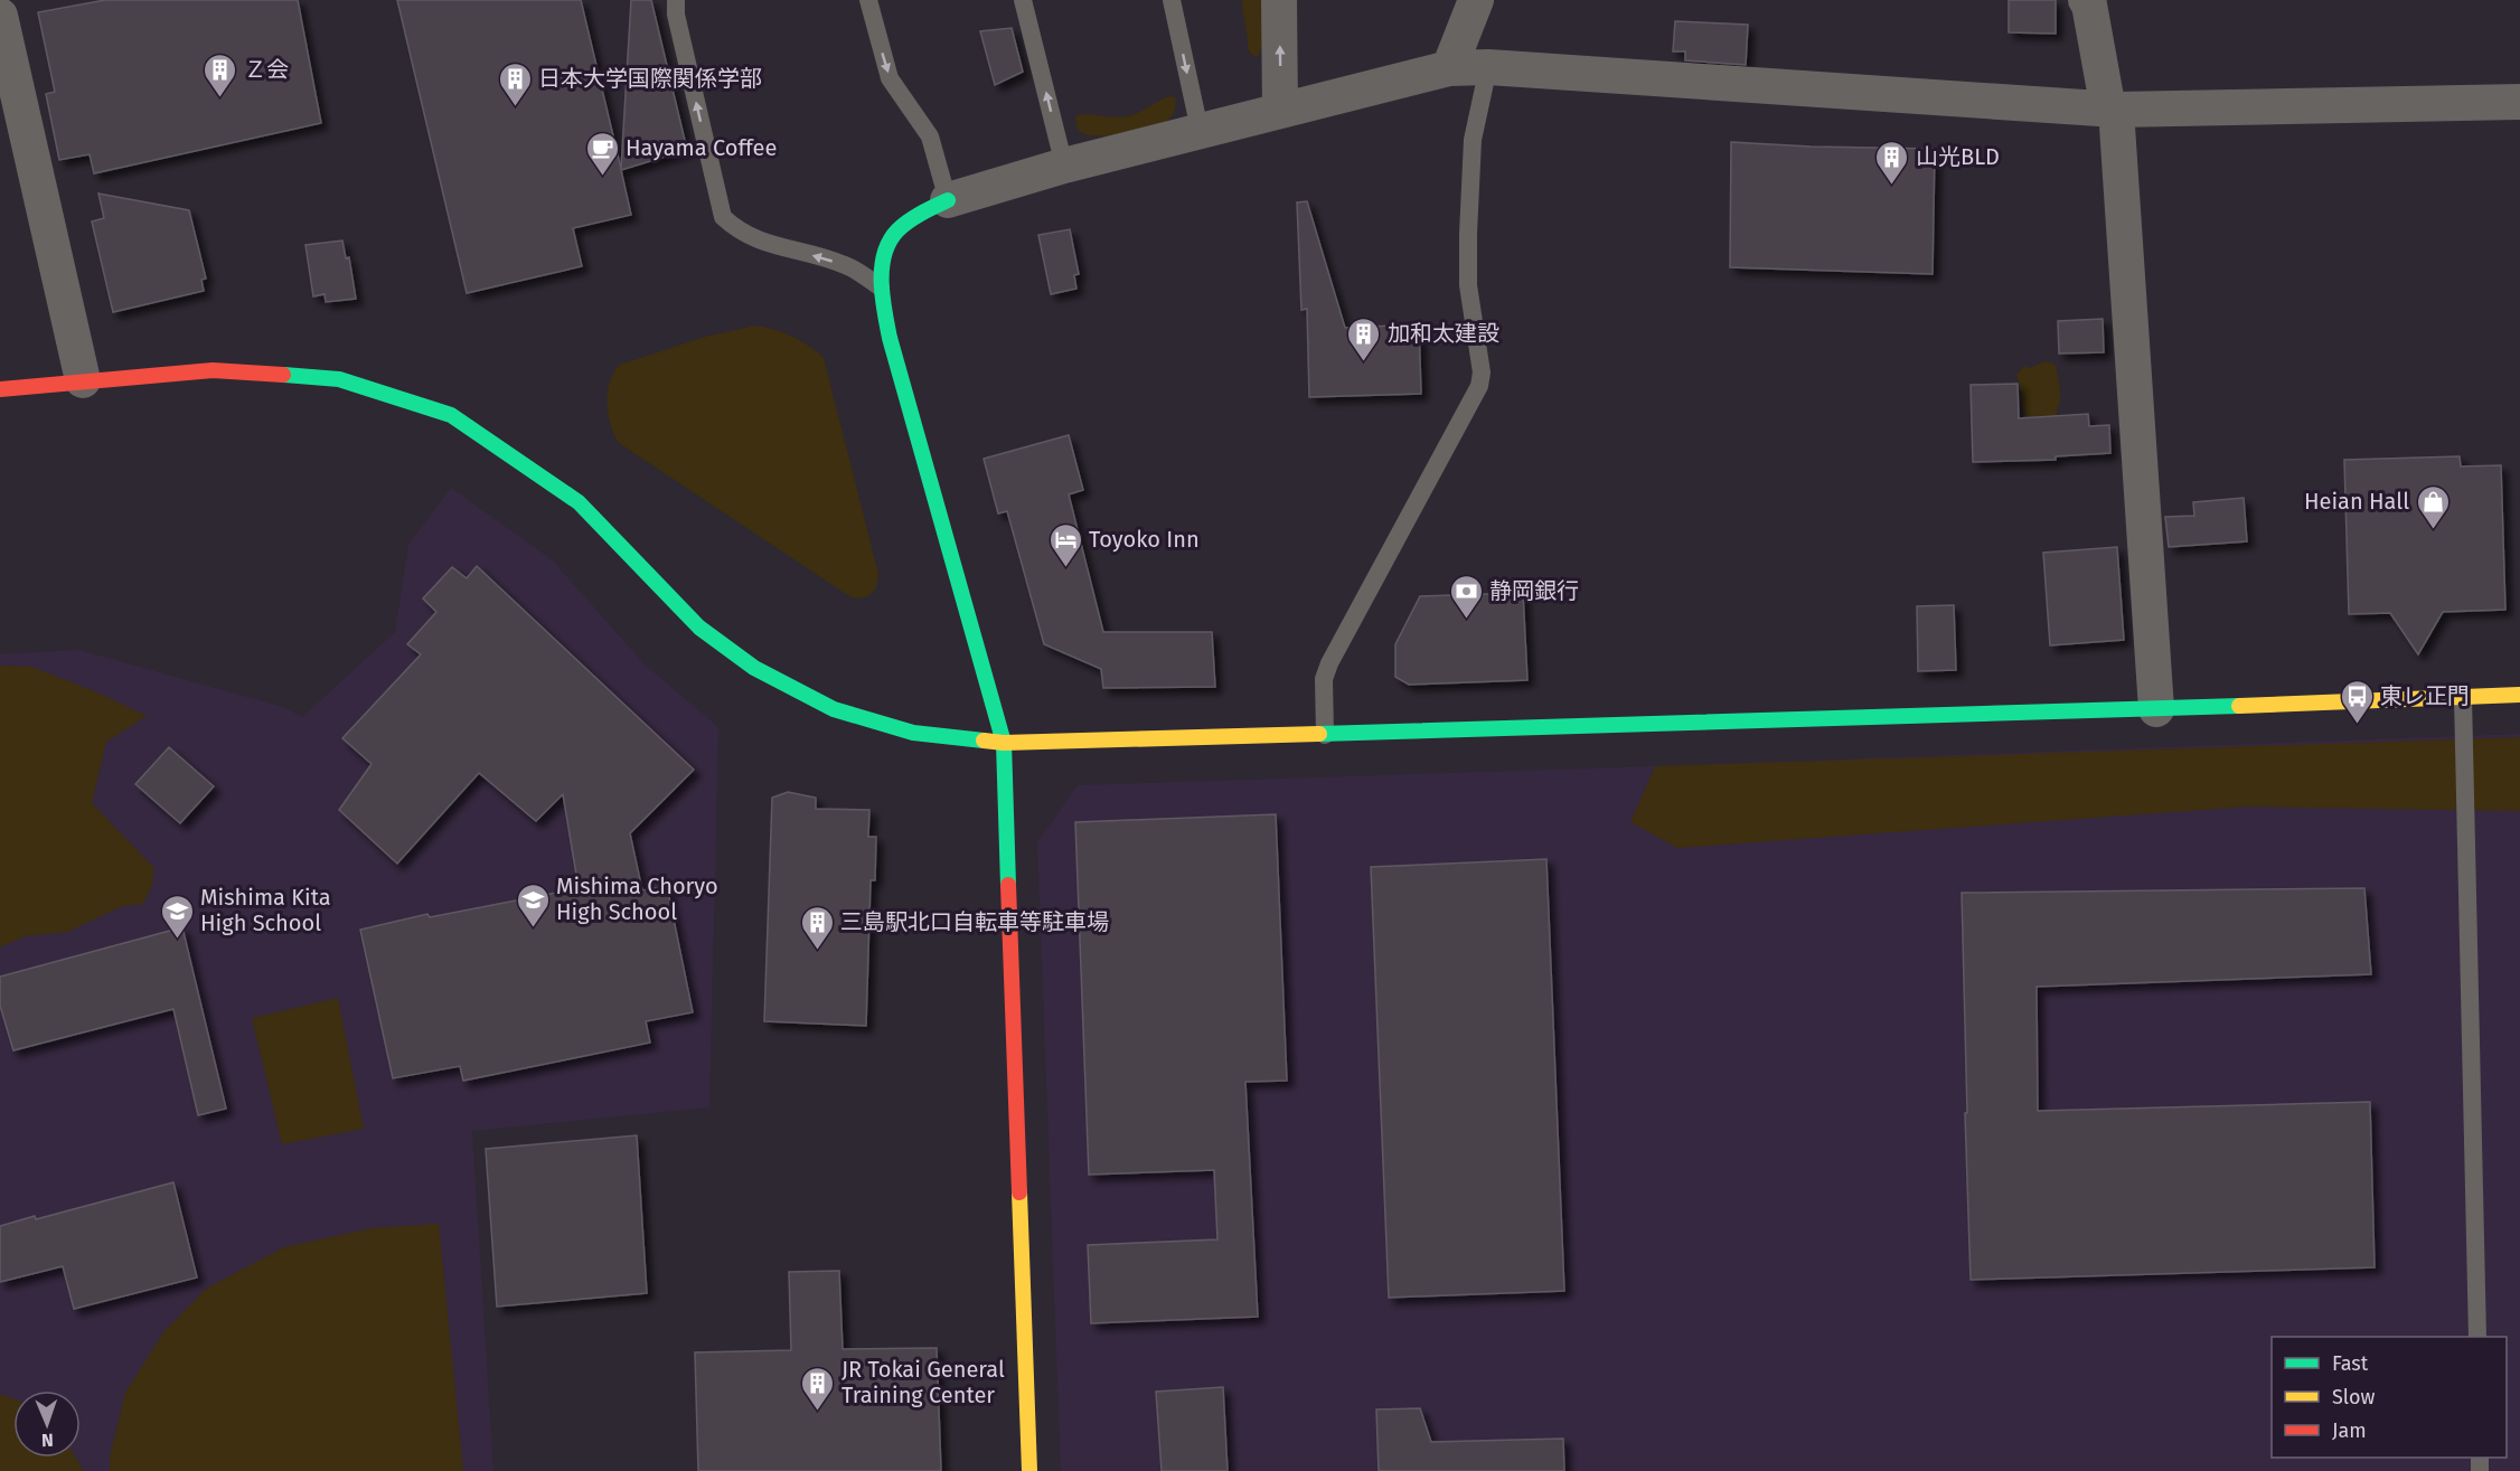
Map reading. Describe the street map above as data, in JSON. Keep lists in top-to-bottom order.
{
  "places": {
    "building": [
      "Ｚ会",
      "日本大学国際関係学部",
      "山光BLD",
      "加和太建設",
      "三島駅北口自転車等駐車場",
      "JR Tokai General Training Center"
    ],
    "cafe": ["Hayama Coffee"],
    "shop": ["Heian Hall"],
    "hotel": ["Toyoko Inn"],
    "bank": ["静岡銀行"],
    "bus stop": ["東レ正門"],
    "school or university": ["Mishima Choryo High School", "Mishima Kita High School"]
  },
  "legend": ["Fast", "Slow", "Jam"],
  "north": "bottom"
}
